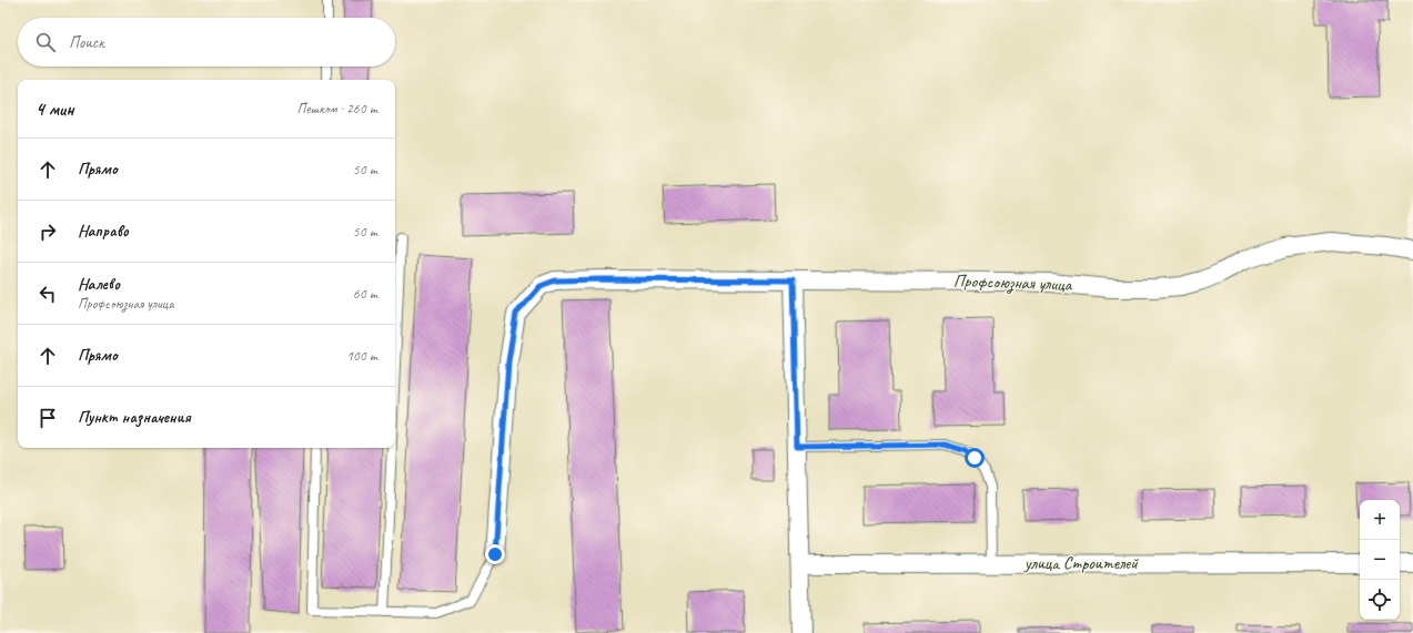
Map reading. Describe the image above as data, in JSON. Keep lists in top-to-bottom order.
{
  "streets": {
    "street": ["Профсоюзная улица", "улица Строителей"]
  },
  "page": {
    "search": "Поиск",
    "heading": ["4 мин", "Пешком · 260 m"],
    "list": [
      ["Прямо", "50 m"],
      ["Направо", "50 m"],
      ["Налево", "Профсоюзная улица", "60 m"],
      ["Прямо", "100 m"],
      "Пункт назначения"
    ],
    "map_buttons": ["+", "−"]
  }
}
